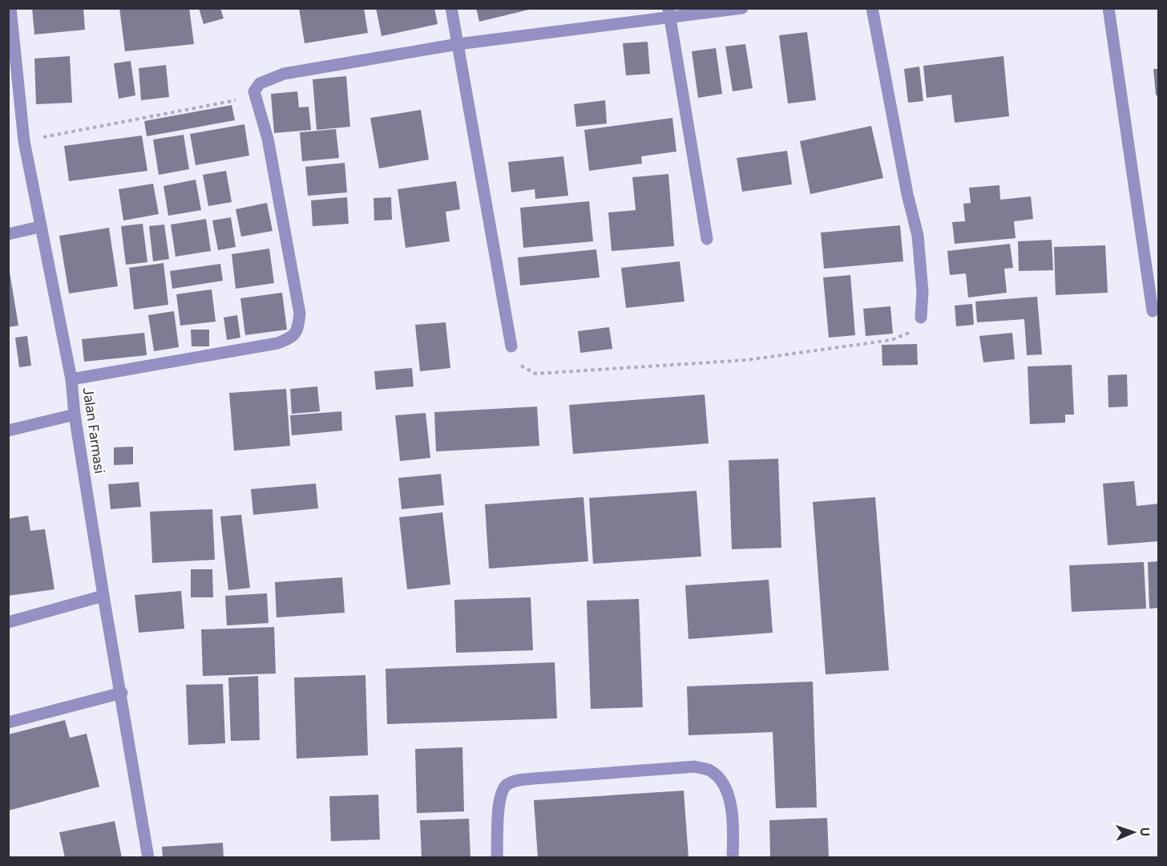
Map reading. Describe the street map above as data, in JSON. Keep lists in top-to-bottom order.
{
  "streets": {
    "street": ["Jalan Farmasi"]
  },
  "north": "right"
}
